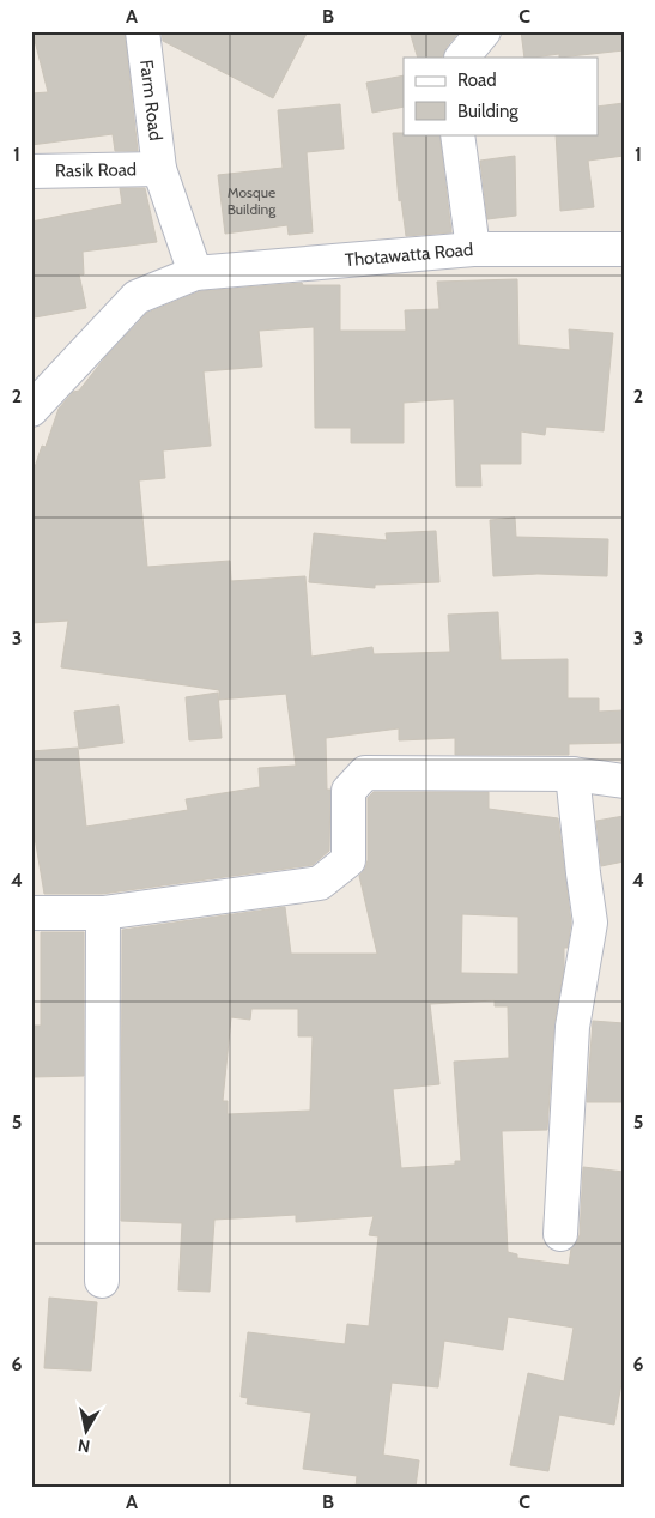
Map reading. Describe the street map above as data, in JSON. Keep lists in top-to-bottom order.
{
  "streets": {
    "street": ["Farm Road", "Rasik Road", "Thotawatta Road"]
  },
  "crossings": [
    ["Farm Road", "Rasik Road"],
    ["Farm Road", "Thotawatta Road"]
  ],
  "house_numbers": ["Mosque Building"],
  "legend": ["Road", "Building"],
  "north": "bottom",
  "grid": {
    "columns": ["A", "B", "C"],
    "rows": [
      "1",
      "2",
      "3",
      "4",
      "5",
      "6"
    ]
  }
}
